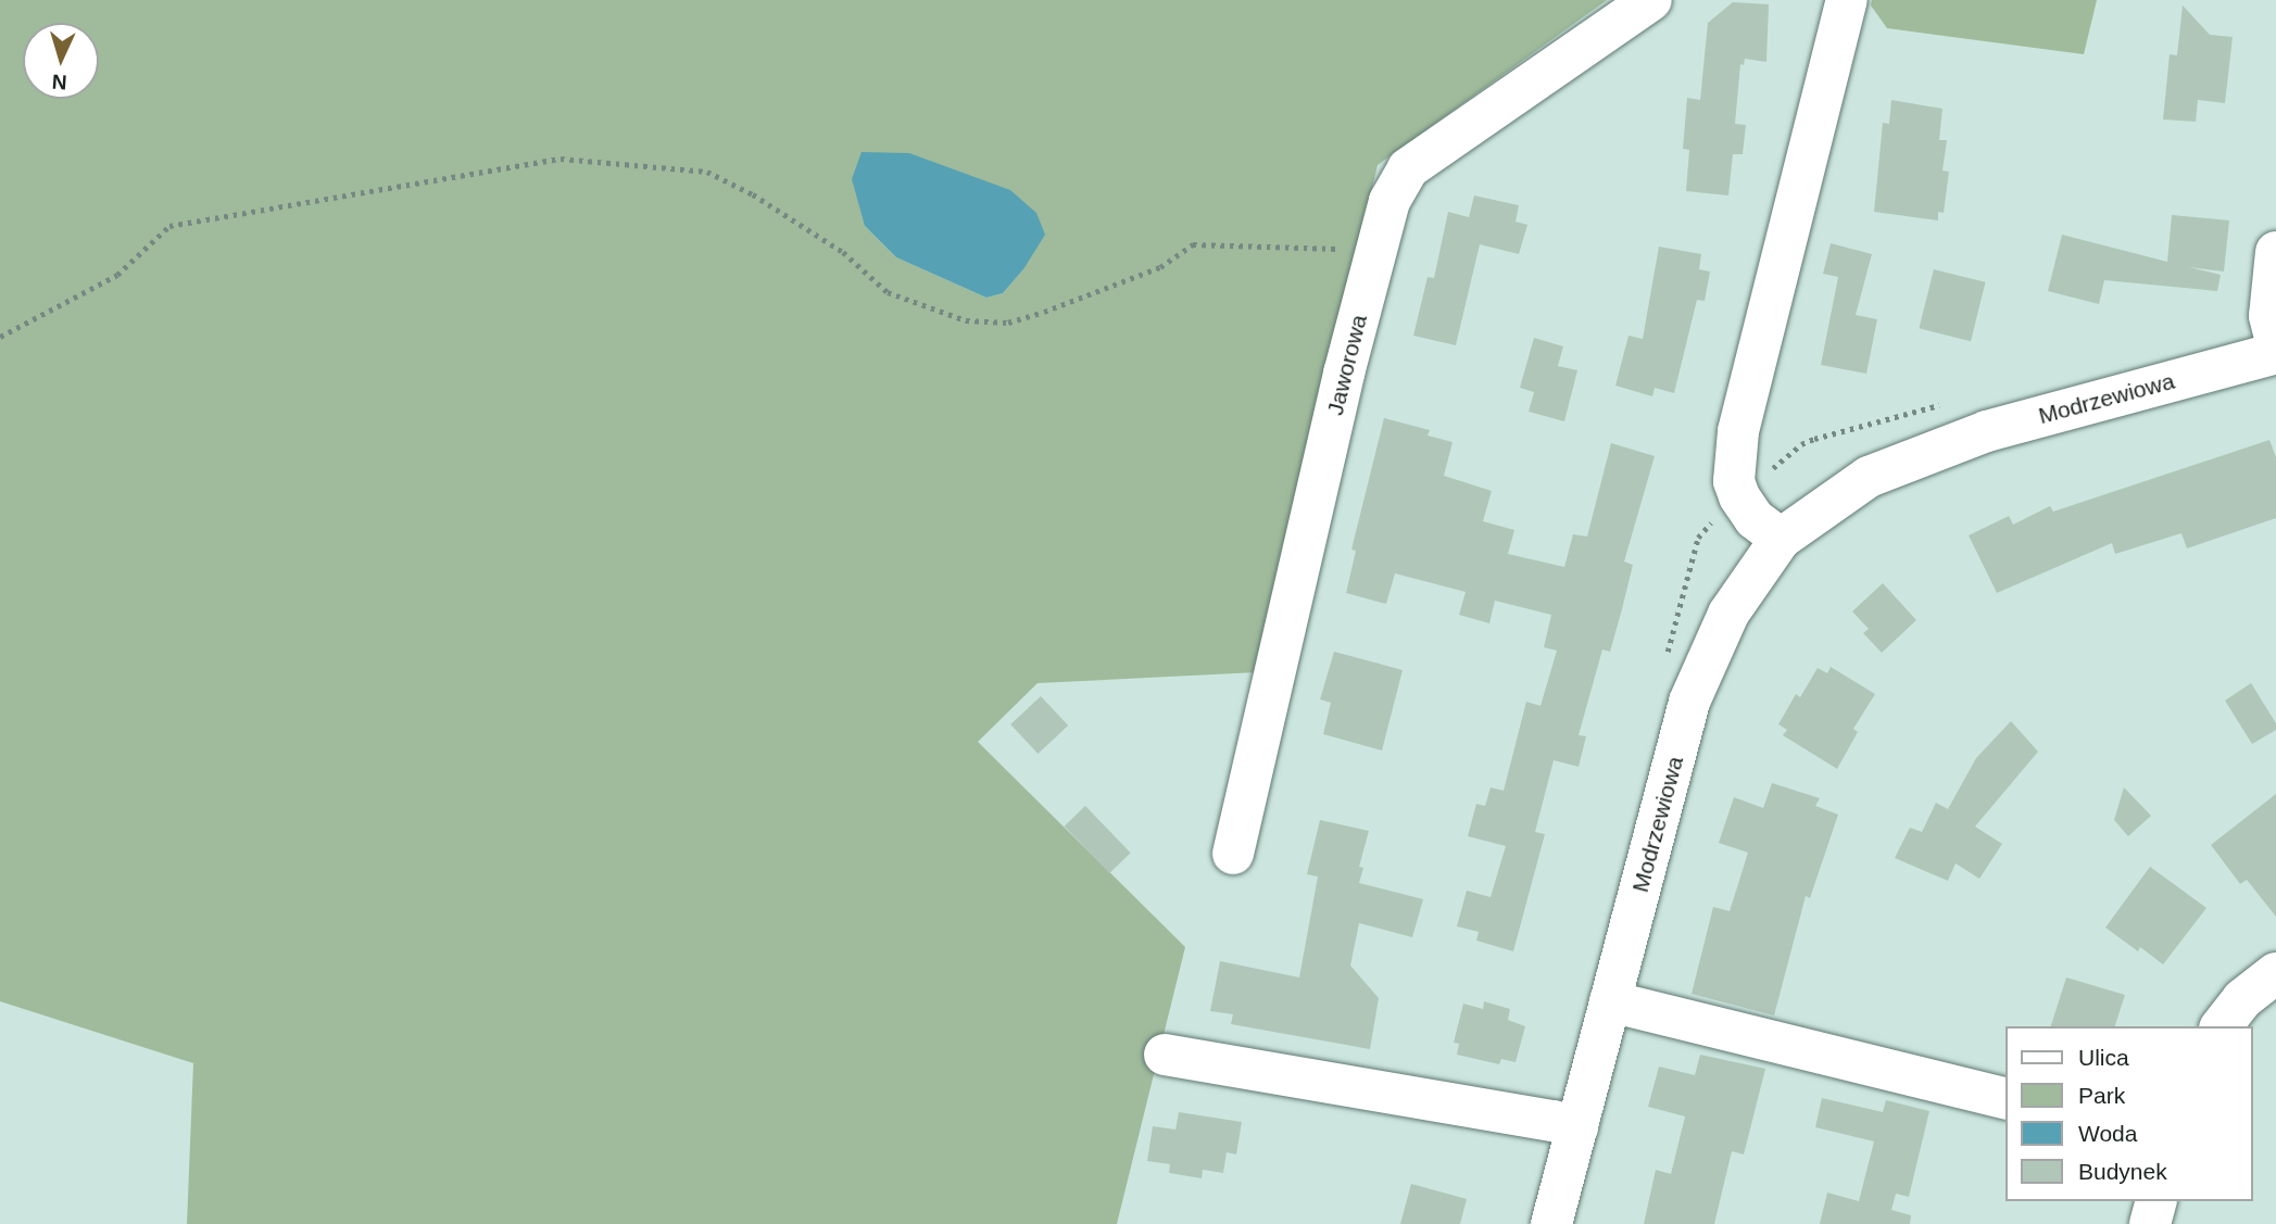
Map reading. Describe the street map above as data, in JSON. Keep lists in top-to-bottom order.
{
  "streets": {
    "street": ["Jaworowa", "Modrzewiowa"]
  },
  "legend": [
    "Ulica",
    "Park",
    "Woda",
    "Budynek"
  ],
  "north": "bottom"
}
